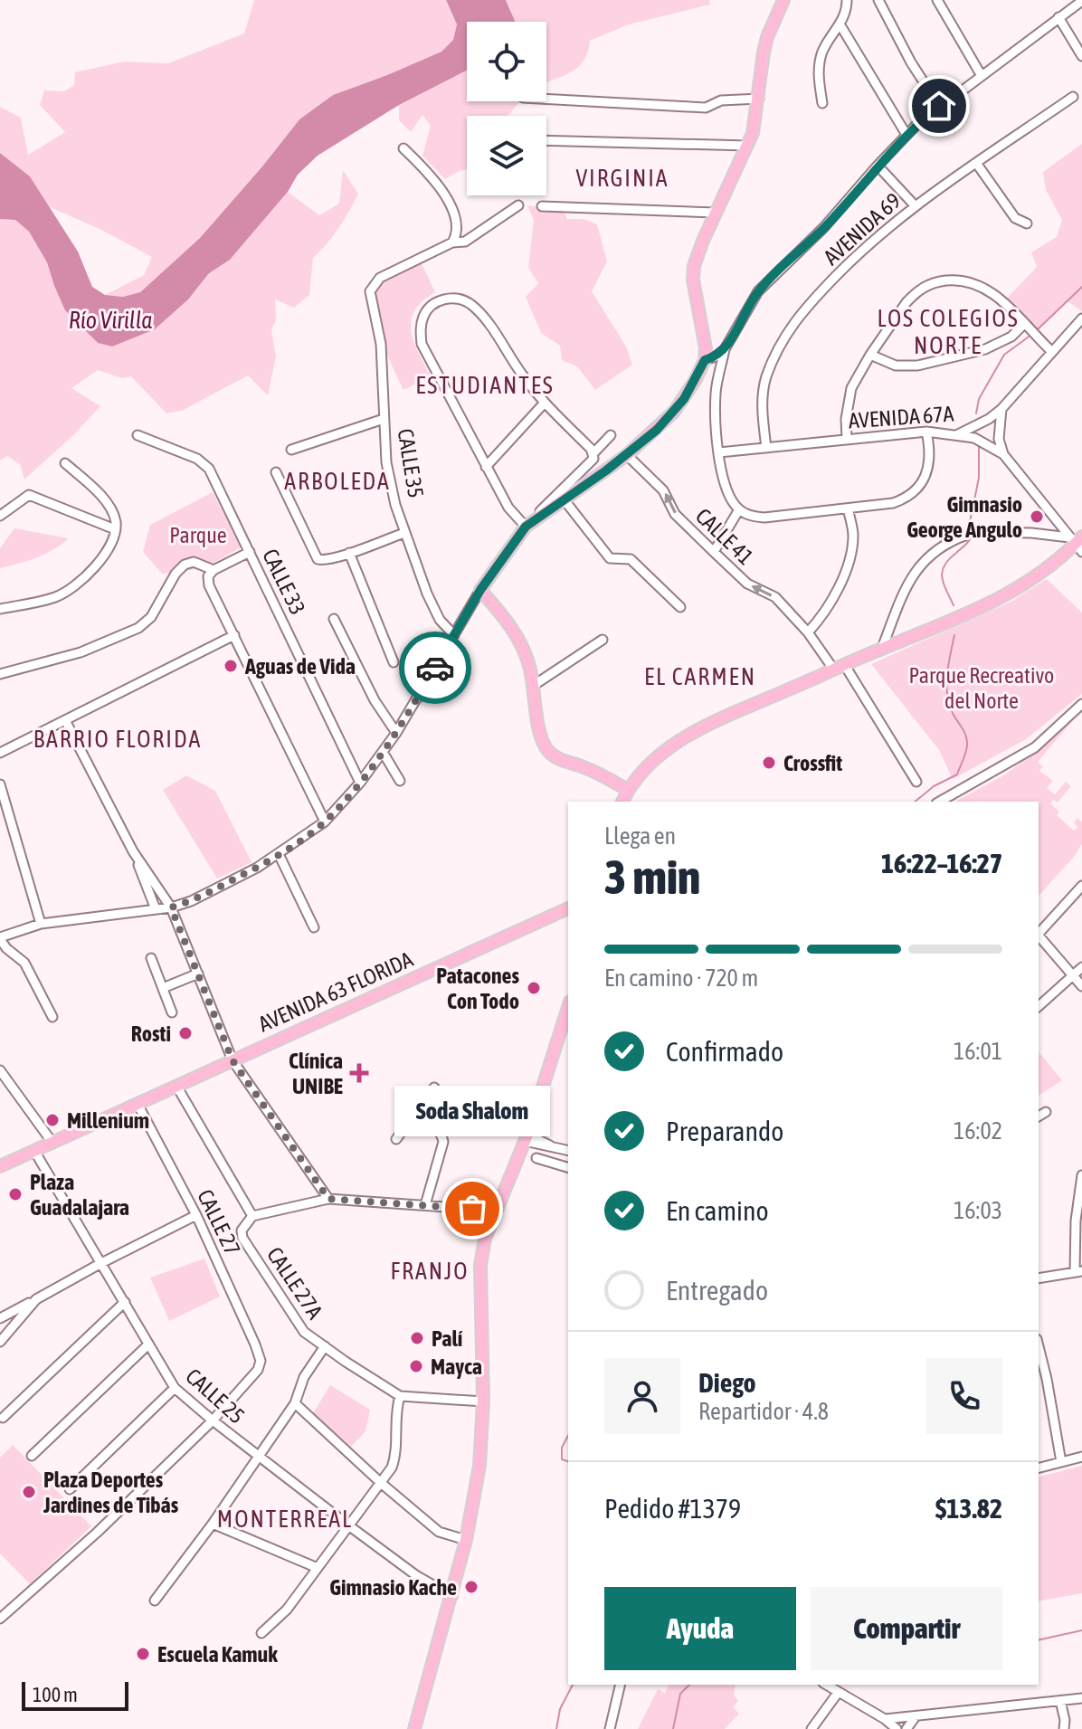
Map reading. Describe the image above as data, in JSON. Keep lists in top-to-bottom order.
{
  "streets": {
    "main road": ["AVENIDA 63 FLORIDA"],
    "street": [
      "AVENIDA 69",
      "AVENIDA 67A",
      "CALLE 35",
      "CALLE 41",
      "CALLE 33",
      "CALLE 27",
      "CALLE 27A",
      "CALLE 25"
    ]
  },
  "crossings": [
    ["AVENIDA 69", "AVENIDA 67A"],
    ["AVENIDA 63 FLORIDA", "CALLE 27"],
    ["AVENIDA 63 FLORIDA", "CALLE 25"],
    ["CALLE 27", "CALLE 25"]
  ],
  "districts": [
    "VIRGINIA",
    "LOS COLEGIOS NORTE",
    "ESTUDIANTES",
    "ARBOLEDA",
    "EL CARMEN",
    "BARRIO FLORIDA",
    "FRANJO",
    "MONTERREAL"
  ],
  "water": ["Río Virilla"],
  "parks": ["Parque", "Parque Recreativo del Norte"],
  "places": {
    "other": [
      "Gimnasio George Angulo",
      "Aguas de Vida",
      "Crossfit",
      "Patacones Con Todo",
      "Rosti",
      "Millenium",
      "Plaza Guadalajara",
      "Soda Shalom",
      "Palí",
      "Mayca",
      "Plaza Deportes Jardines de Tibás",
      "Gimnasio Kache",
      "Escuela Kamuk"
    ],
    "health": ["Clínica UNIBE"]
  },
  "scale_bar": "100 m",
  "page": {
    "heading": ["3 min", "Llega en", "16:22–16:27"],
    "panel": [
      "Diego",
      "Repartidor · 4.8",
      "Pedido #1379",
      "$13.82"
    ],
    "bar": "En camino · 720 m",
    "list": [
      ["Confirmado", "16:01"],
      ["Preparando", "16:02"],
      ["En camino", "16:03"],
      "Entregado"
    ],
    "bubble": "Soda Shalom",
    "buttons": ["Ayuda", "Compartir"],
    "scale": "100 m"
  }
}
